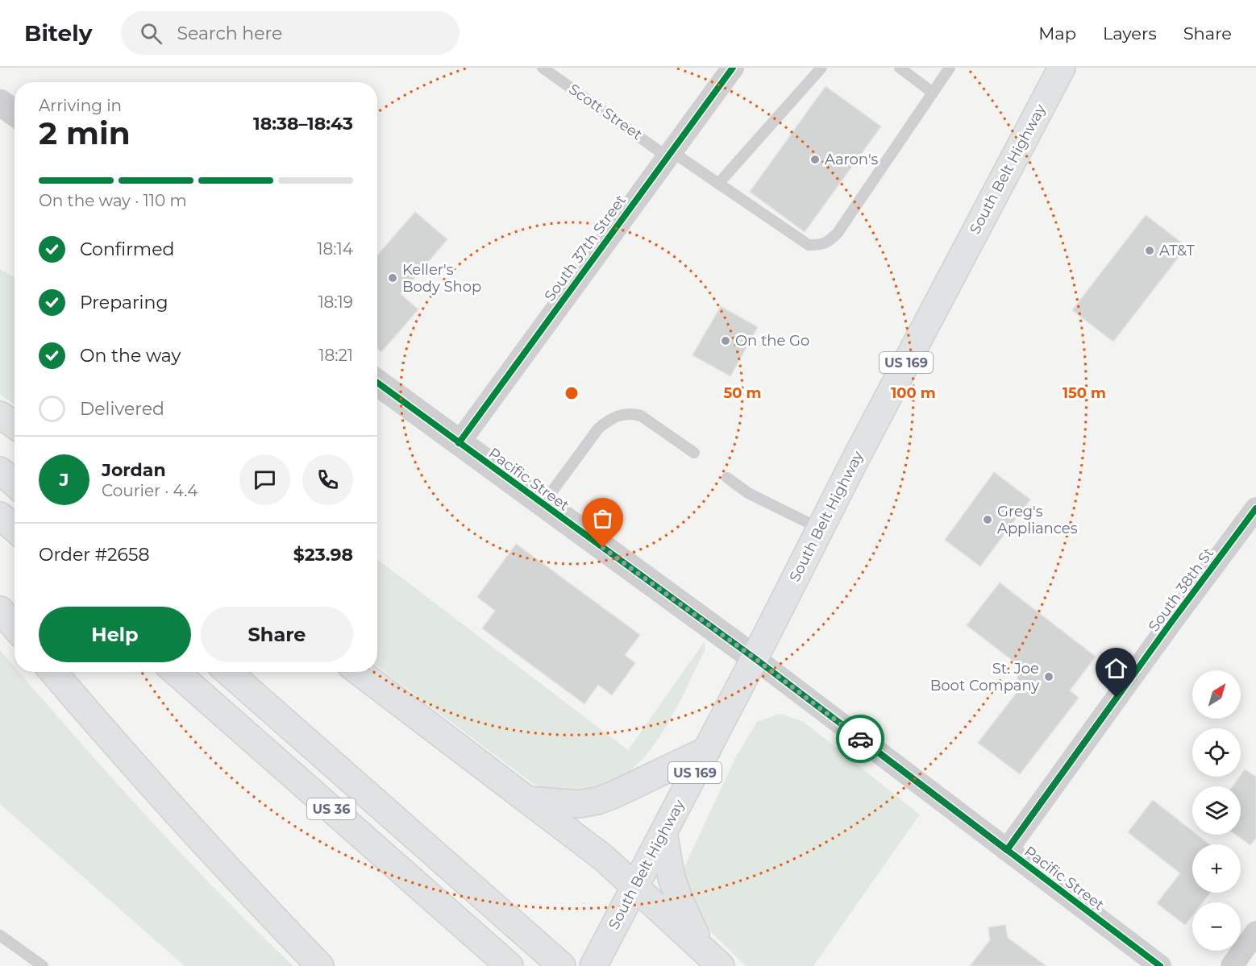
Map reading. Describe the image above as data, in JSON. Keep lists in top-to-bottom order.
{
  "streets": {
    "main road": ["South Belt Highway", "US 169", "US 36"],
    "street": ["South 37th Street", "Pacific Street", "South 38th St"],
    "lane": ["Scott Street"]
  },
  "crossings": [
    ["Scott Street", "South 37th Street"],
    ["South Belt Highway", "Pacific Street"],
    ["South 37th Street", "Pacific Street"],
    ["Pacific Street", "South 38th St"]
  ],
  "places": [
    "Aaron's",
    "AT&T",
    "Keller's Body Shop",
    "On the Go",
    "Greg's Appliances",
    "St. Joe Boot Company"
  ],
  "north": "top right",
  "page": {
    "header": "Bitely",
    "search": "Search here",
    "nav": ["Map", "Layers", "Share"],
    "heading": ["2 min", "Arriving in", "18:38–18:43"],
    "panel": [
      "Jordan",
      "Courier · 4.4",
      "Order #2658",
      "$23.98"
    ],
    "bar": "On the way · 110 m",
    "list": [
      ["Confirmed", "18:14"],
      ["Preparing", "18:19"],
      ["On the way", "18:21"],
      "Delivered"
    ],
    "round": "J",
    "buttons": ["Help", "Share"],
    "map_buttons": ["+", "−"]
  },
  "rings": ["50 m", "100 m", "150 m"]
}
